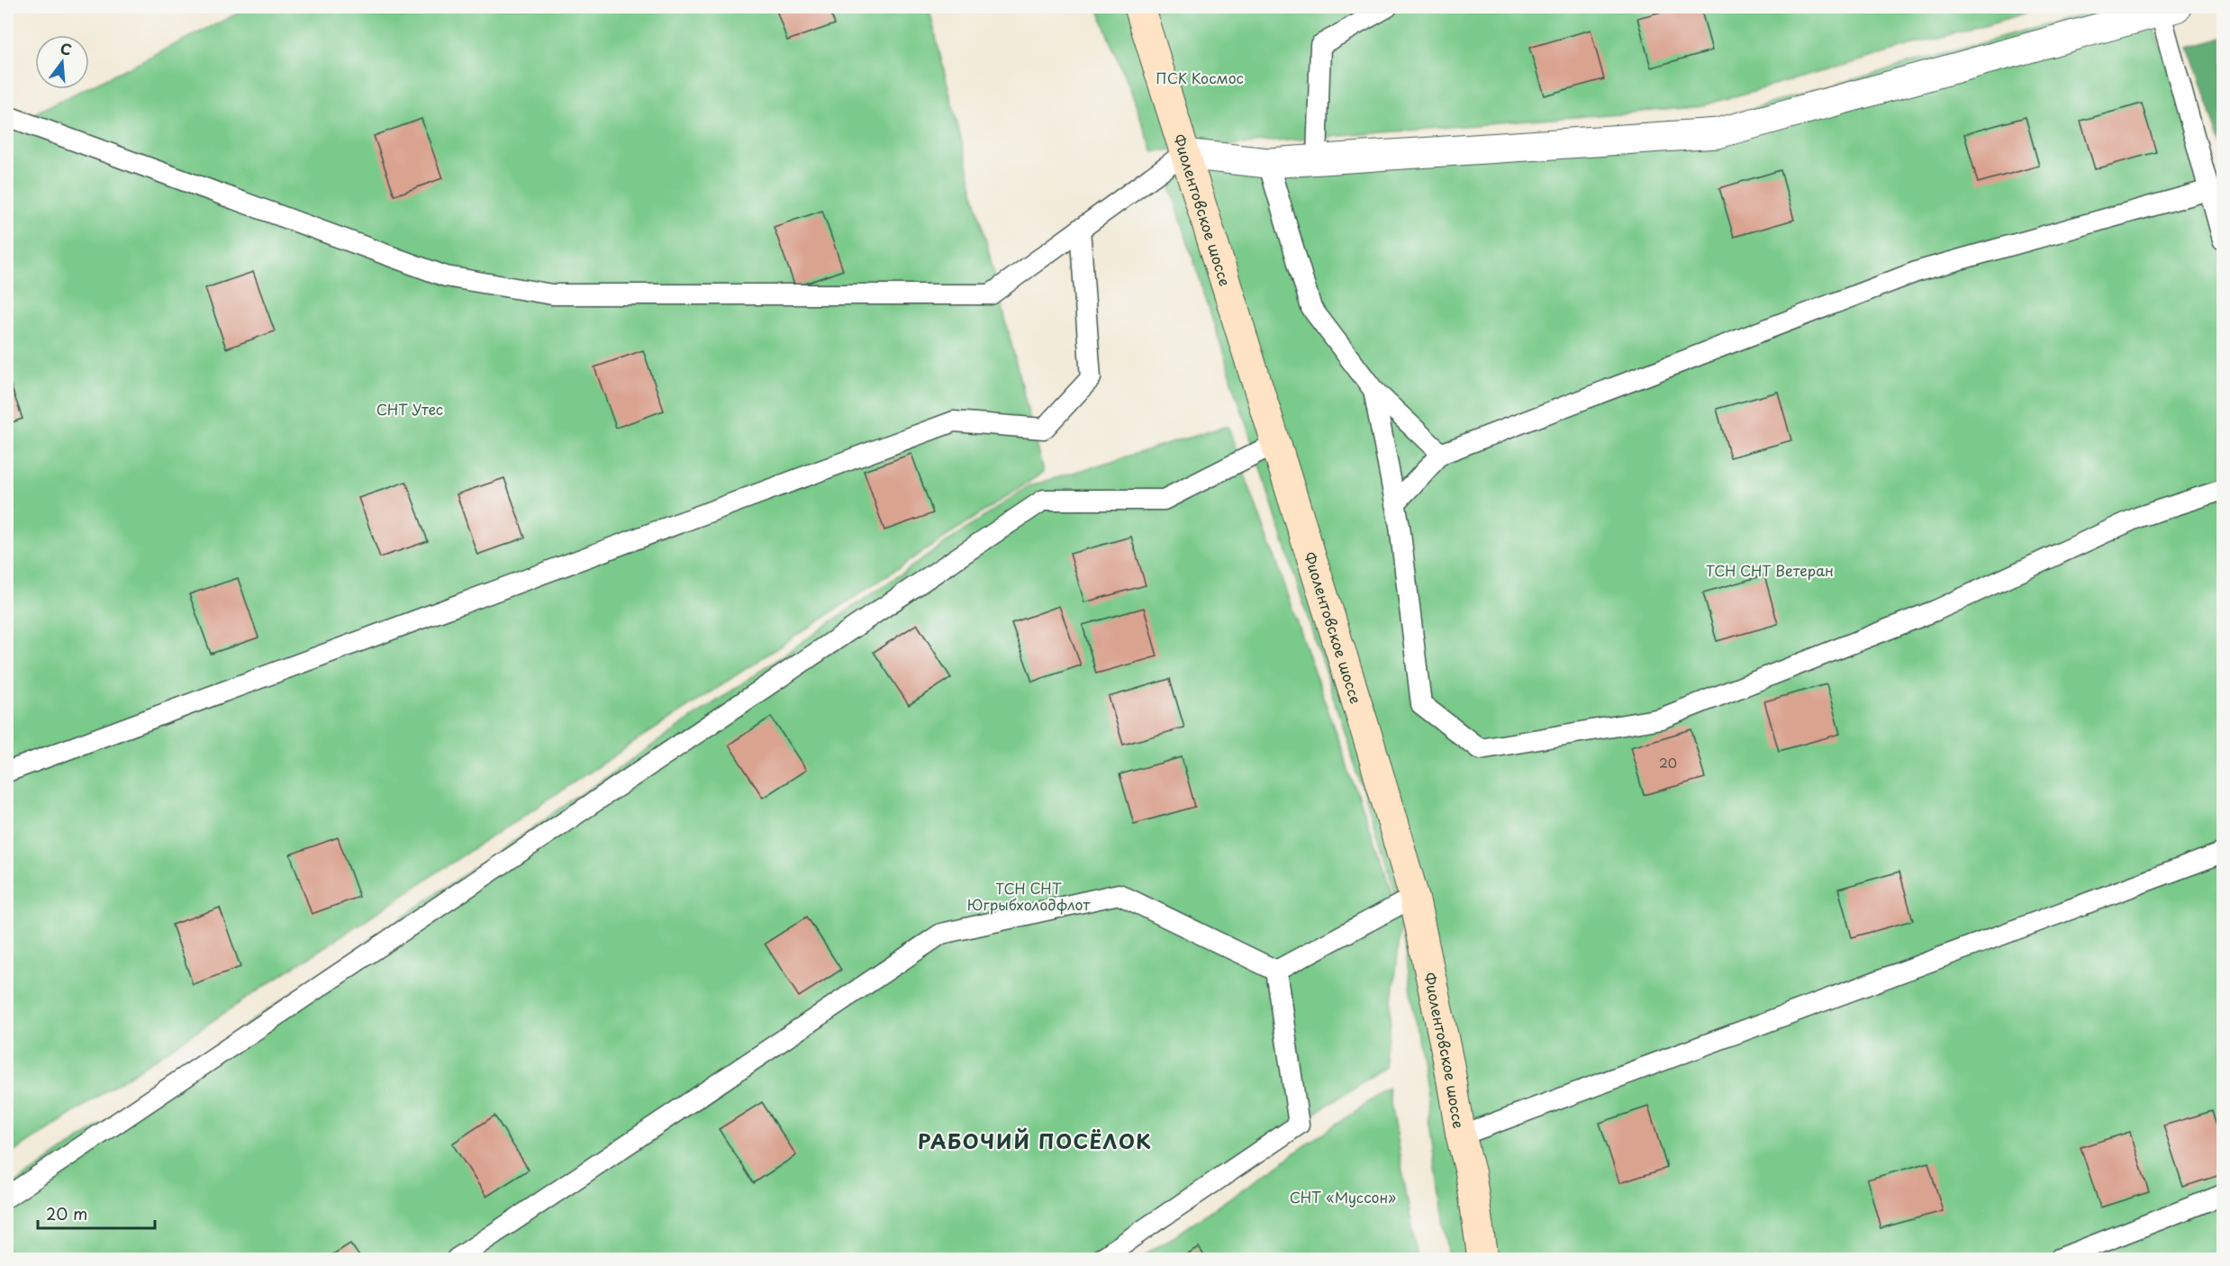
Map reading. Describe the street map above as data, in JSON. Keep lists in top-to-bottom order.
{
  "streets": {
    "main road": ["Фиолентовское шоссе"]
  },
  "districts": ["РАБОЧИЙ ПОСЁЛОК"],
  "parks": [
    "ПСК Космос",
    "СНТ Утес",
    "ТСН СНТ Ветеран",
    "ТСН СНТ Югрыбхолодфлот",
    "СНТ «Муссон»"
  ],
  "house_numbers": ["20"],
  "scale_bar": "20 m",
  "north": "top"
}
